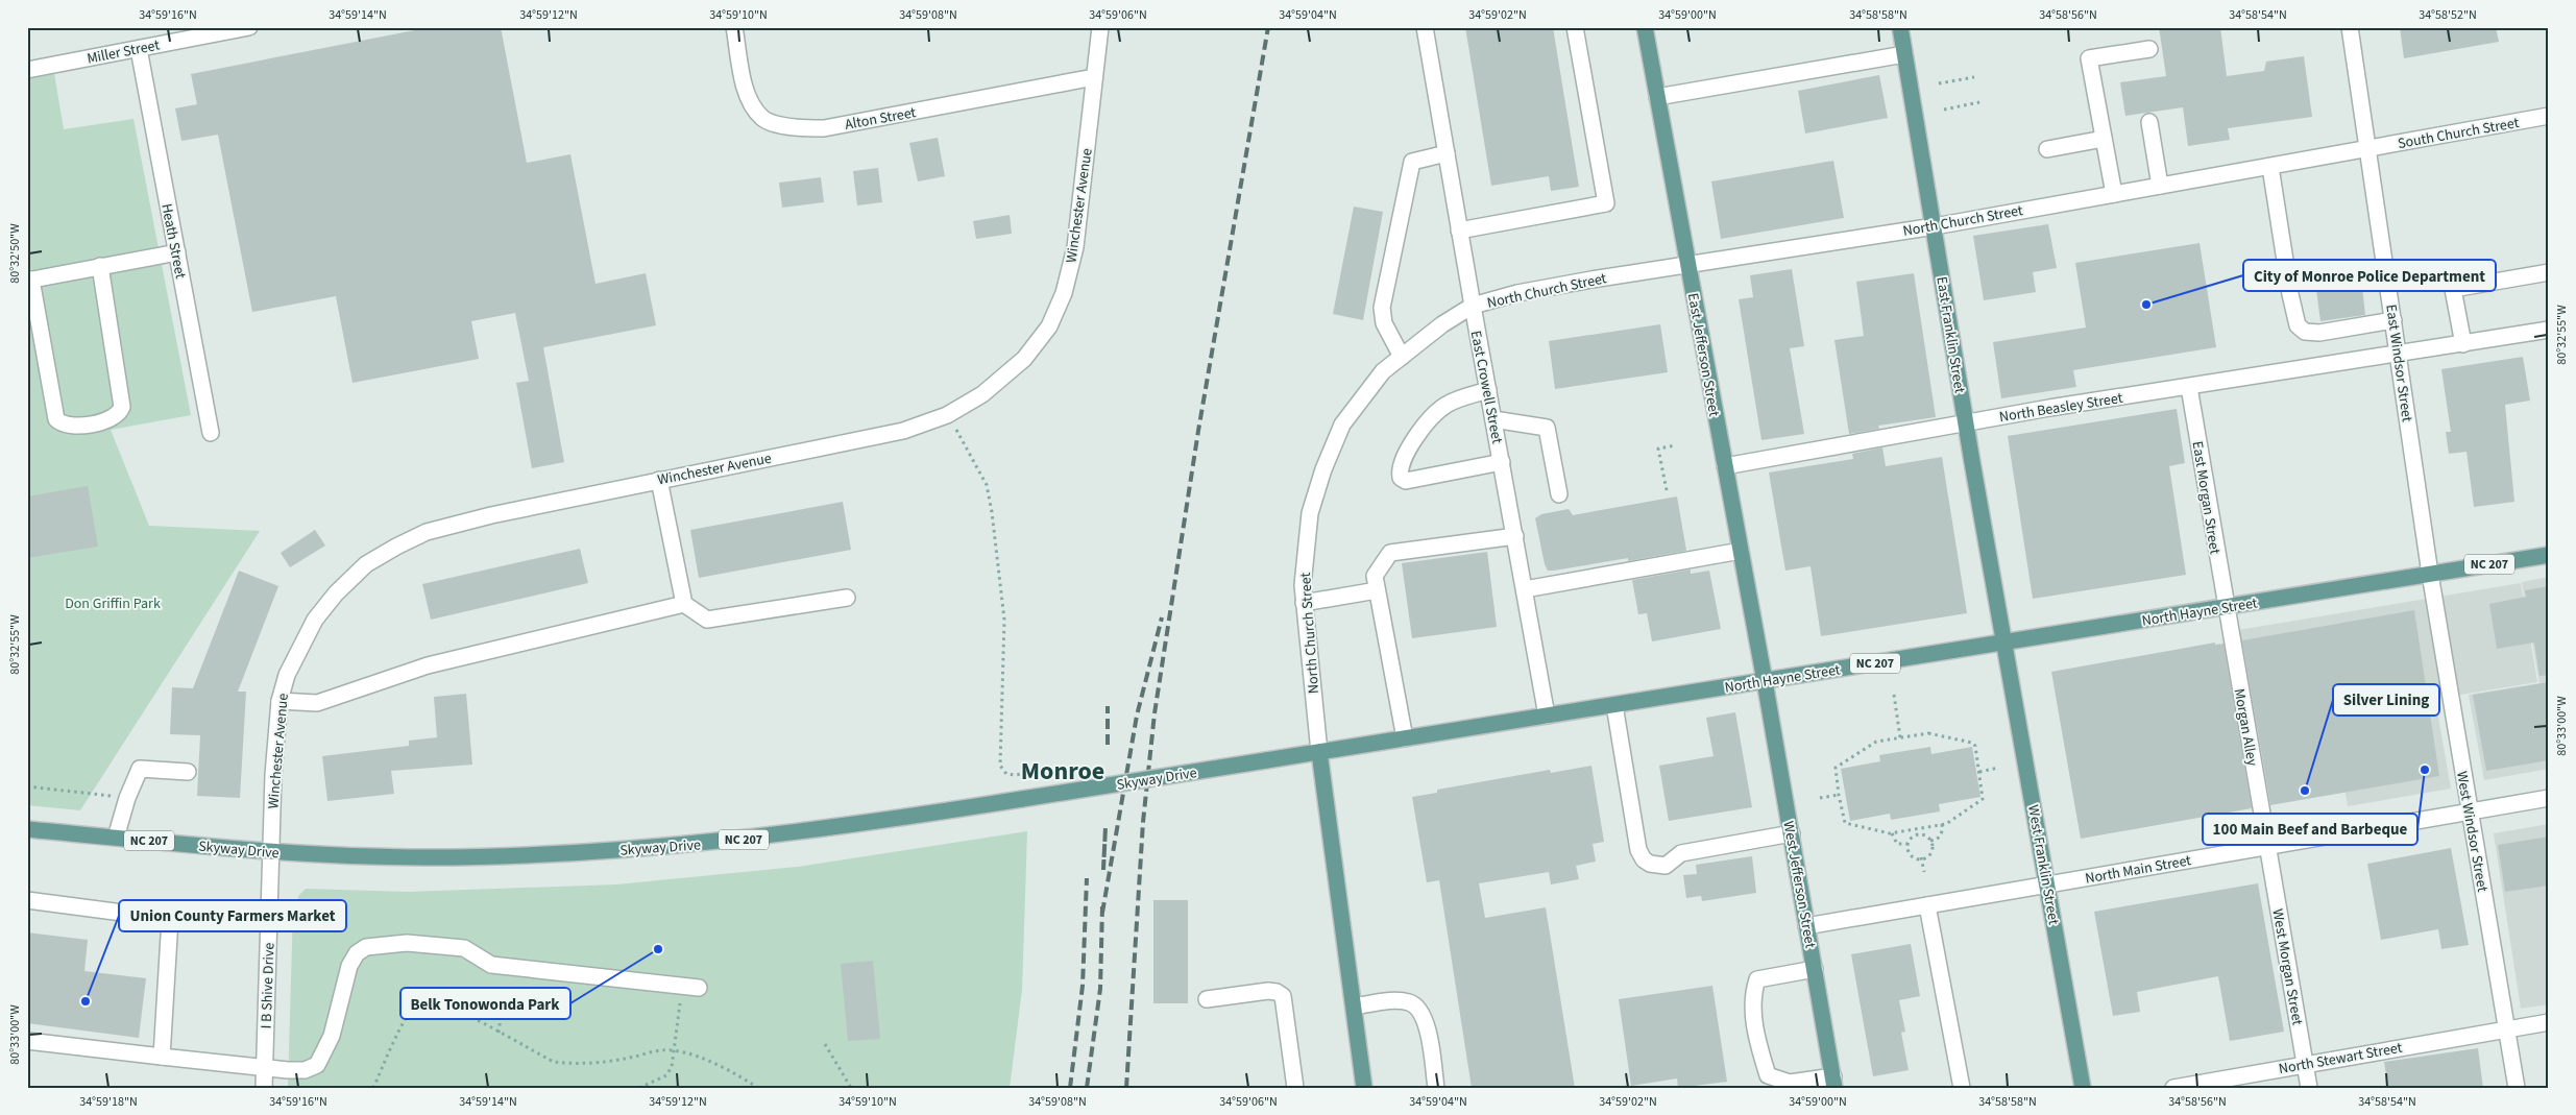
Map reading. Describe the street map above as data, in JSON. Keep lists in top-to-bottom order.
{
  "streets": {
    "main road": [
      "North Church Street",
      "East Franklin Street",
      "East Jefferson Street",
      "NC 207",
      "North Hayne Street",
      "Skyway Drive",
      "West Franklin Street",
      "West Jefferson Street"
    ],
    "street": [
      "Miller Street",
      "Alton Street",
      "South Church Street",
      "Winchester Avenue",
      "Heath Street",
      "East Windsor Street",
      "East Crowell Street",
      "North Beasley Street",
      "East Morgan Street",
      "Morgan Alley",
      "West Windsor Street",
      "North Main Street",
      "West Morgan Street",
      "I B Shive Drive",
      "North Stewart Street"
    ]
  },
  "crossings": [
    ["Miller Street", "Heath Street"],
    ["Alton Street", "Winchester Avenue"],
    ["South Church Street", "North Church Street"],
    ["South Church Street", "East Windsor Street"],
    ["Winchester Avenue", "Skyway Drive"],
    ["Winchester Avenue", "I B Shive Drive"],
    ["North Church Street", "East Franklin Street"],
    ["North Church Street", "East Jefferson Street"],
    ["North Church Street", "East Windsor Street"],
    ["North Church Street", "East Crowell Street"],
    ["North Church Street", "North Hayne Street"],
    ["North Church Street", "Skyway Drive"],
    ["East Franklin Street", "North Beasley Street"],
    ["East Franklin Street", "North Hayne Street"],
    ["East Franklin Street", "West Franklin Street"],
    ["East Jefferson Street", "North Beasley Street"],
    ["East Jefferson Street", "North Hayne Street"],
    ["East Jefferson Street", "West Jefferson Street"],
    ["East Windsor Street", "North Beasley Street"],
    ["East Windsor Street", "NC 207"],
    ["East Windsor Street", "North Hayne Street"],
    ["East Windsor Street", "West Windsor Street"],
    ["East Crowell Street", "North Hayne Street"],
    ["North Beasley Street", "East Morgan Street"],
    ["East Morgan Street", "North Hayne Street"],
    ["East Morgan Street", "Morgan Alley"],
    ["NC 207", "North Hayne Street"],
    ["NC 207", "West Windsor Street"],
    ["North Hayne Street", "Morgan Alley"],
    ["North Hayne Street", "Skyway Drive"],
    ["North Hayne Street", "West Windsor Street"],
    ["North Hayne Street", "West Franklin Street"],
    ["North Hayne Street", "West Jefferson Street"],
    ["Morgan Alley", "North Main Street"],
    ["Morgan Alley", "West Morgan Street"],
    ["Skyway Drive", "I B Shive Drive"],
    ["West Windsor Street", "North Main Street"],
    ["West Windsor Street", "North Stewart Street"],
    ["West Franklin Street", "North Main Street"],
    ["North Main Street", "West Jefferson Street"],
    ["North Main Street", "West Morgan Street"],
    ["West Morgan Street", "North Stewart Street"]
  ],
  "districts": ["Monroe"],
  "parks": ["Don Griffin Park"],
  "places": [
    "City of Monroe Police Department",
    "100 Main Beef and Barbeque",
    "Silver Lining",
    "Belk Tonowonda Park",
    "Union County Farmers Market"
  ],
  "coordinates": [
    "34°59'16\"N",
    "34°59'14\"N",
    "34°59'12\"N",
    "34°59'10\"N",
    "34°59'08\"N",
    "34°59'06\"N",
    "34°59'04\"N",
    "34°59'02\"N",
    "34°59'00\"N",
    "34°58'58\"N",
    "34°58'56\"N",
    "34°58'54\"N",
    "34°58'52\"N",
    "80°32'50\"W",
    "80°32'55\"W",
    "80°33'00\"W",
    "34°59'18\"N"
  ]
}
